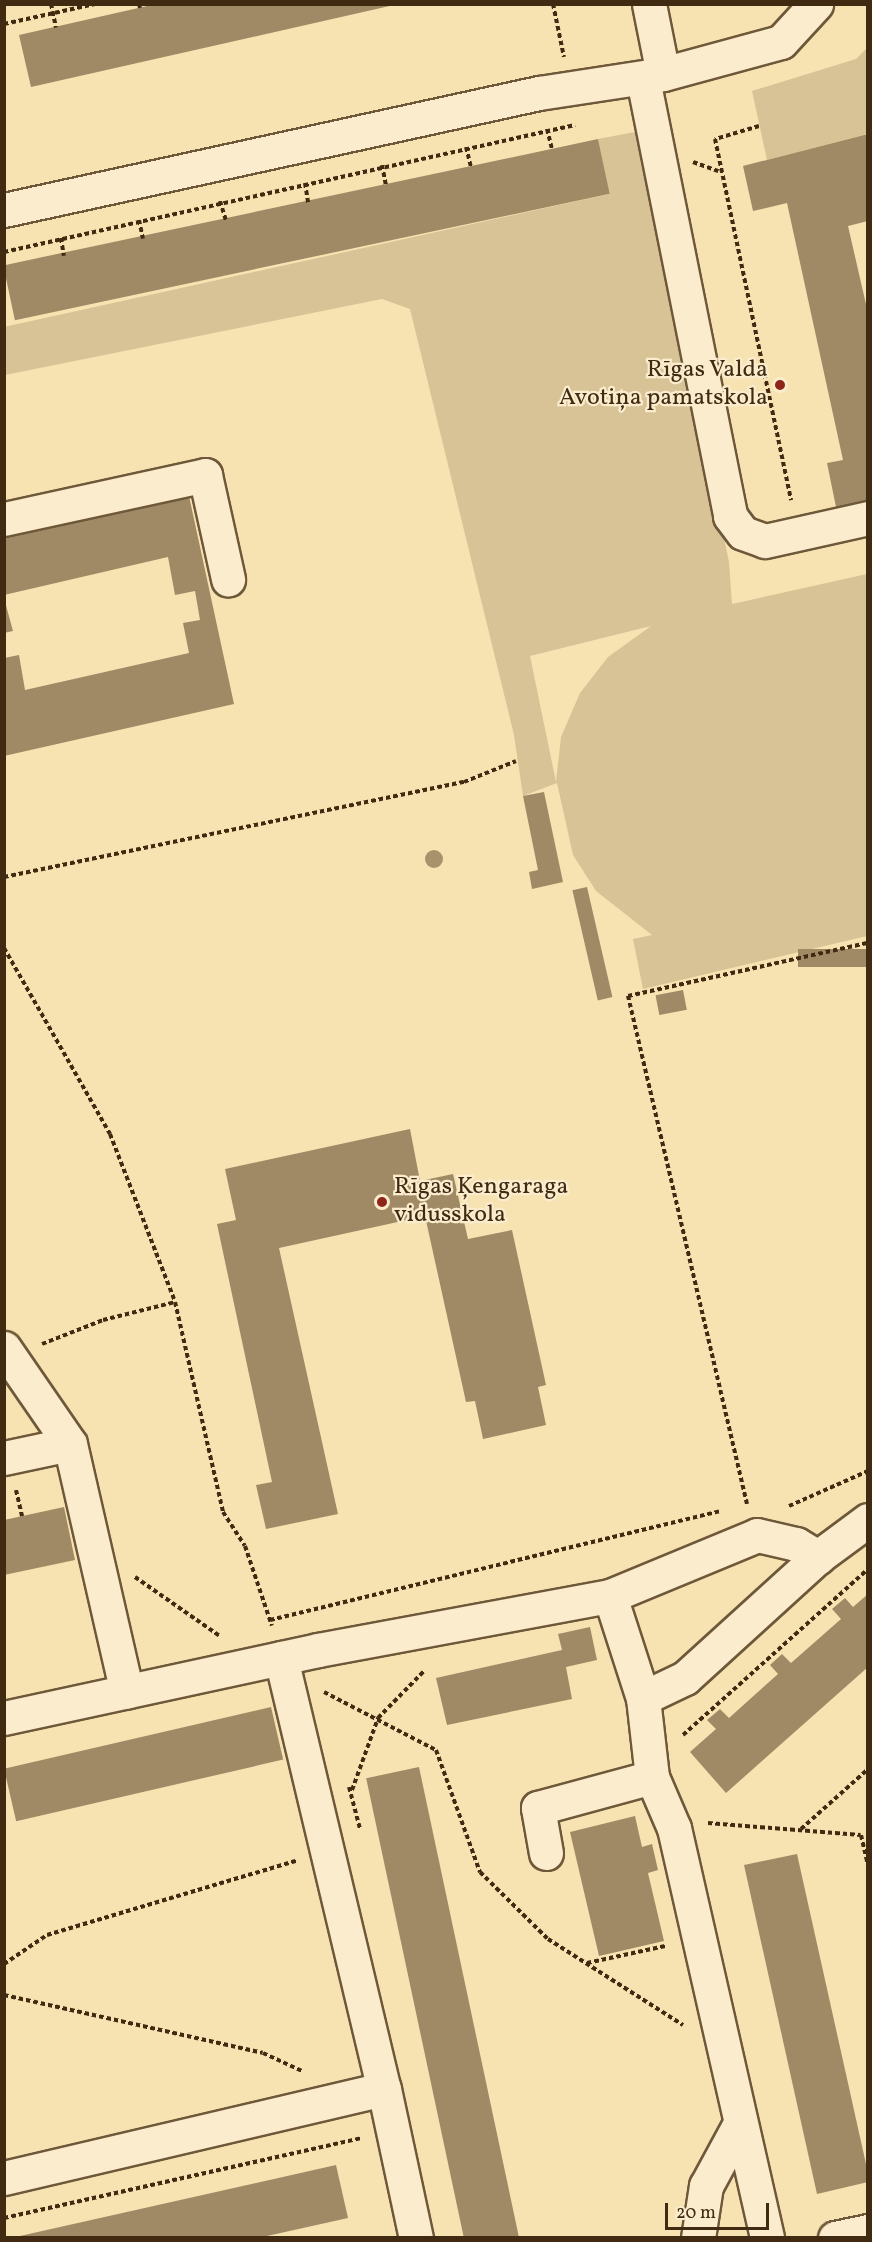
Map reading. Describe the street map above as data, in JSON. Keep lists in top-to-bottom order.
{
  "places": ["Rīgas Valda Avotiņa pamatskola", "Rīgas Ķengaraga vidusskola"],
  "scale_bar": "20 m"
}
